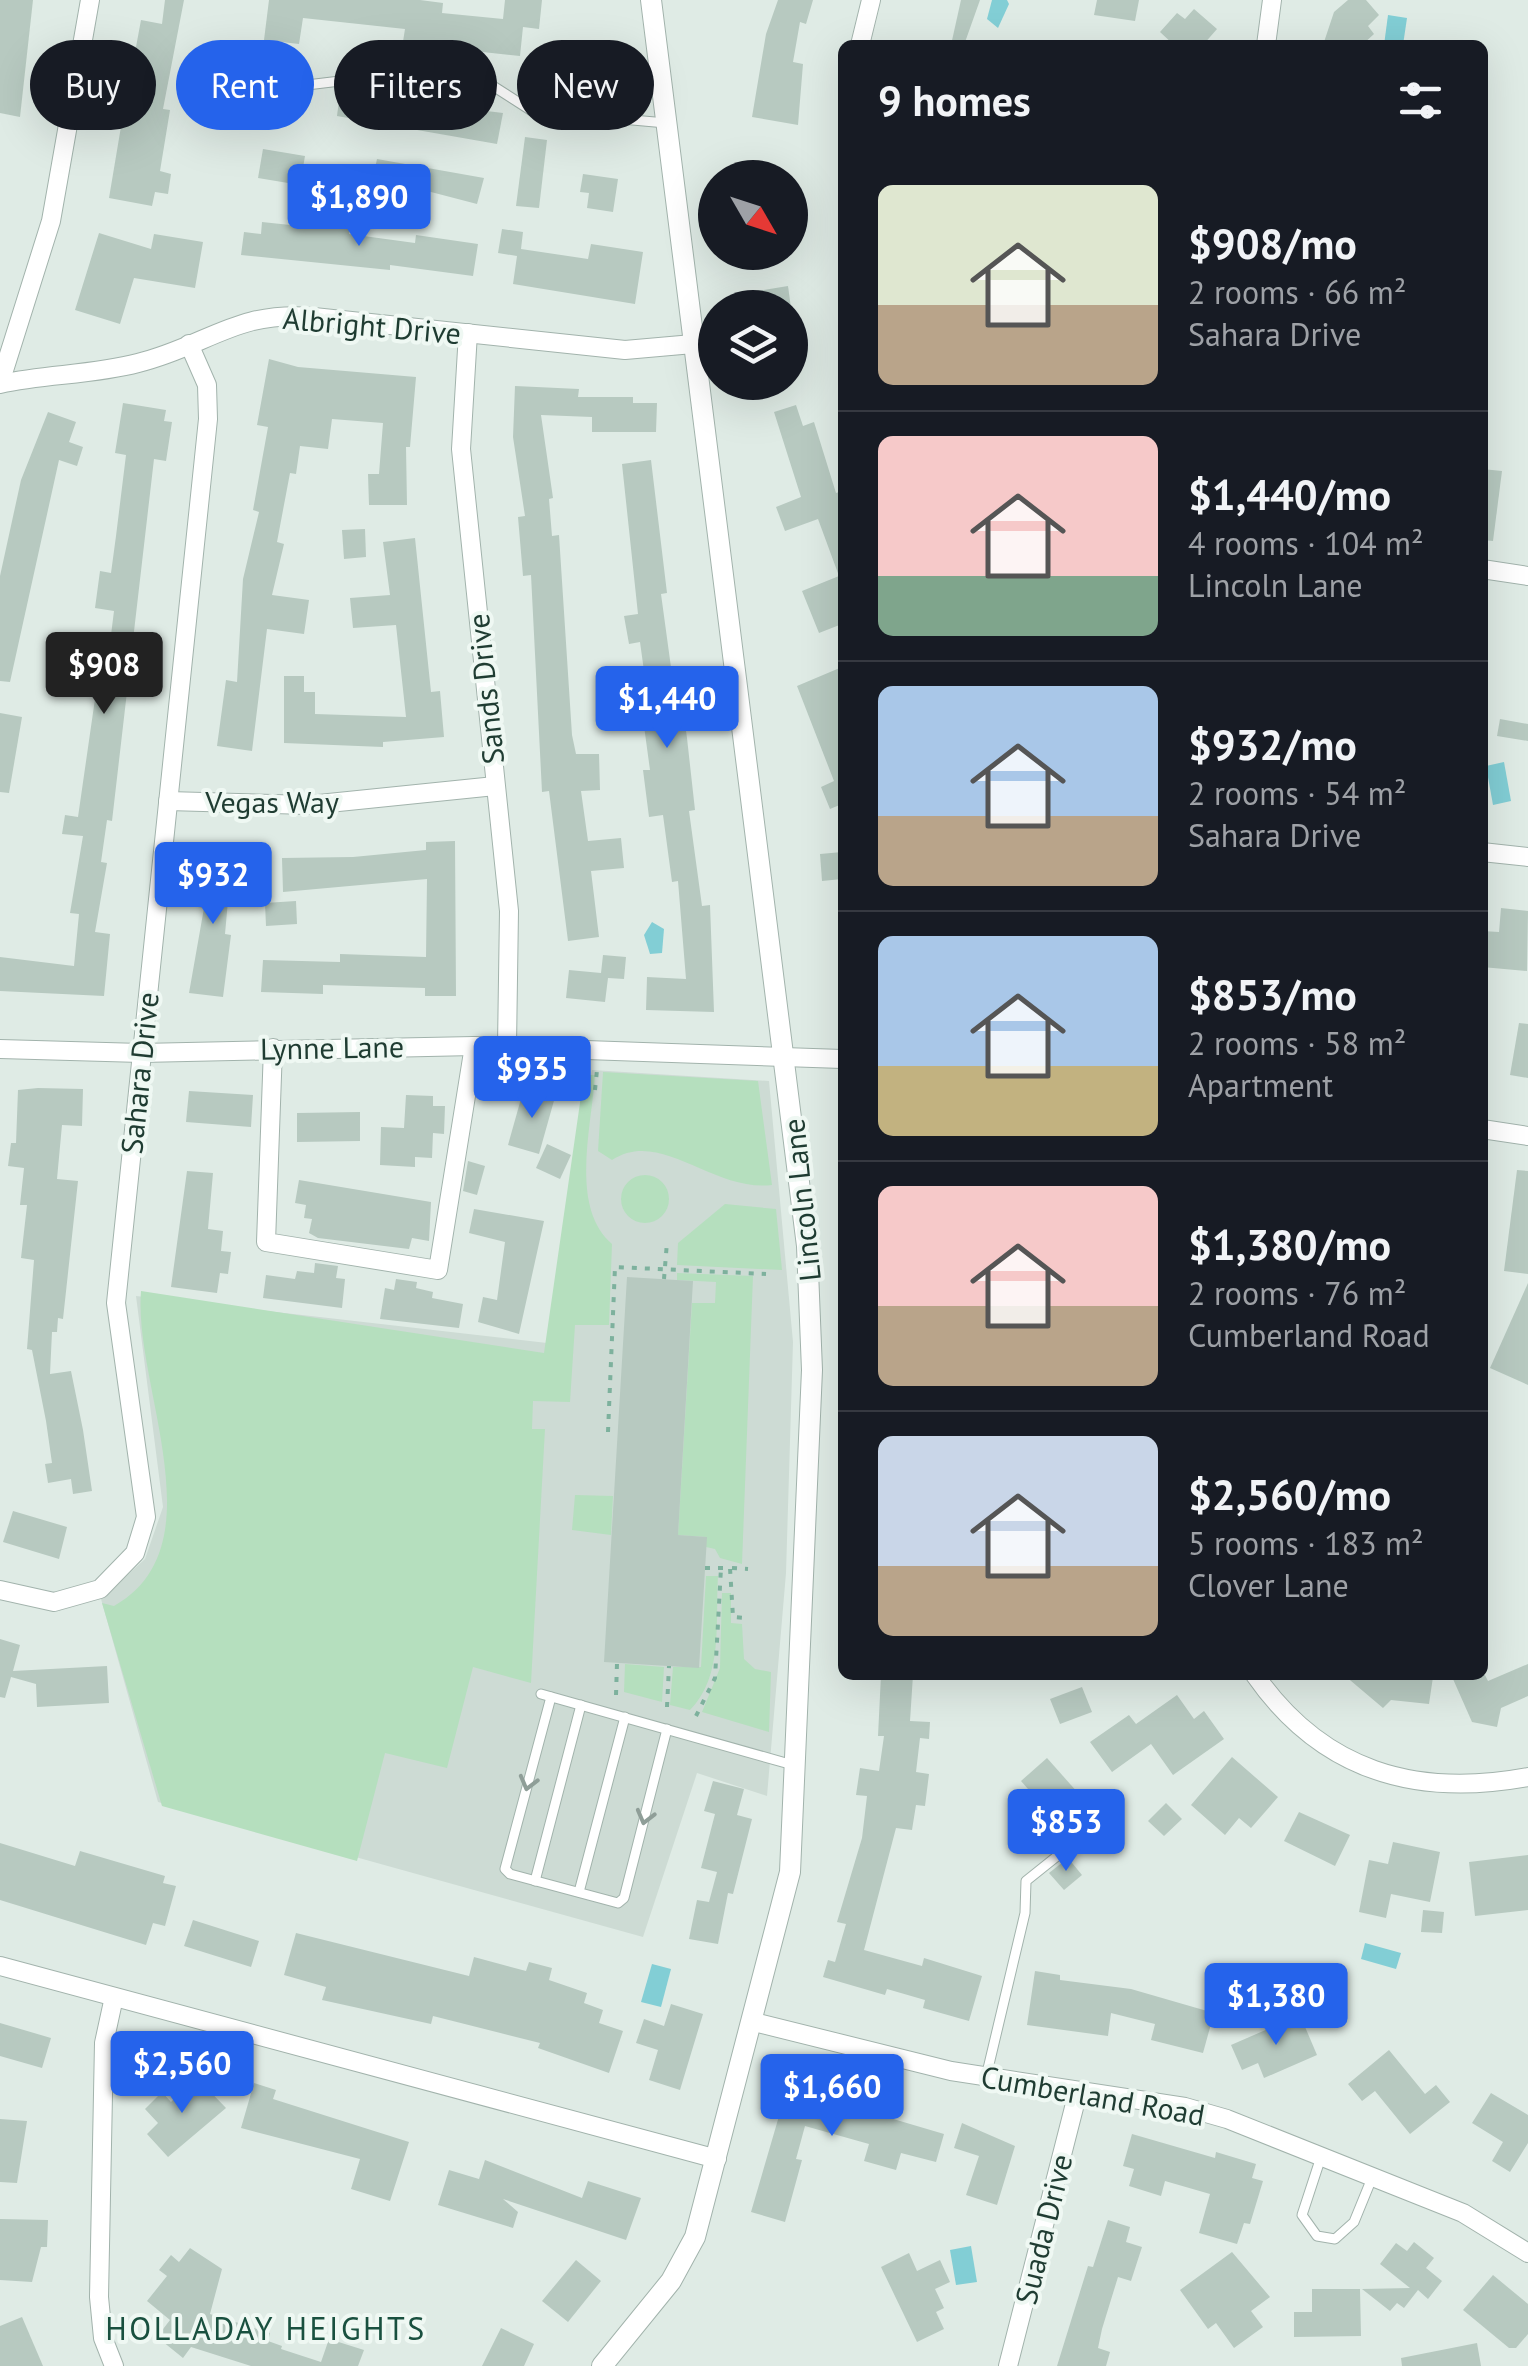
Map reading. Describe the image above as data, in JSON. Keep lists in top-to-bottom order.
{
  "streets": {
    "street": [
      "Albright Drive",
      "Sands Drive",
      "Vegas Way",
      "Lynne Lane",
      "Sahara Drive",
      "Lincoln Lane",
      "Cumberland Road",
      "Suada Drive"
    ]
  },
  "crossings": [
    ["Albright Drive", "Sands Drive"],
    ["Albright Drive", "Sahara Drive"],
    ["Albright Drive", "Lincoln Lane"],
    ["Sands Drive", "Vegas Way"],
    ["Sands Drive", "Lynne Lane"],
    ["Vegas Way", "Sahara Drive"],
    ["Lynne Lane", "Sahara Drive"],
    ["Lynne Lane", "Lincoln Lane"],
    ["Lincoln Lane", "Cumberland Road"],
    ["Cumberland Road", "Suada Drive"]
  ],
  "districts": ["HOLLADAY HEIGHTS"],
  "north": "bottom right",
  "page": {
    "chip": [
      "Buy",
      "Rent",
      "Filters",
      "New"
    ],
    "heading": "9 homes",
    "list": [
      {
        "name": "$908/mo",
        "note": "2 rooms · 66 m² · Sahara Drive"
      },
      {
        "name": "$1,440/mo",
        "note": "4 rooms · 104 m² · Lincoln Lane"
      },
      {
        "name": "$932/mo",
        "note": "2 rooms · 54 m² · Sahara Drive"
      },
      {
        "name": "$853/mo",
        "note": "2 rooms · 58 m² · Apartment"
      },
      {
        "name": "$1,380/mo",
        "note": "2 rooms · 76 m² · Cumberland Road"
      },
      {
        "name": "$2,560/mo",
        "note": "5 rooms · 183 m² · Clover Lane"
      }
    ],
    "price": [
      "$1,890",
      "$908",
      "$1,440",
      "$932",
      "$935",
      "$853",
      "$1,380",
      "$2,560",
      "$1,660"
    ]
  }
}
